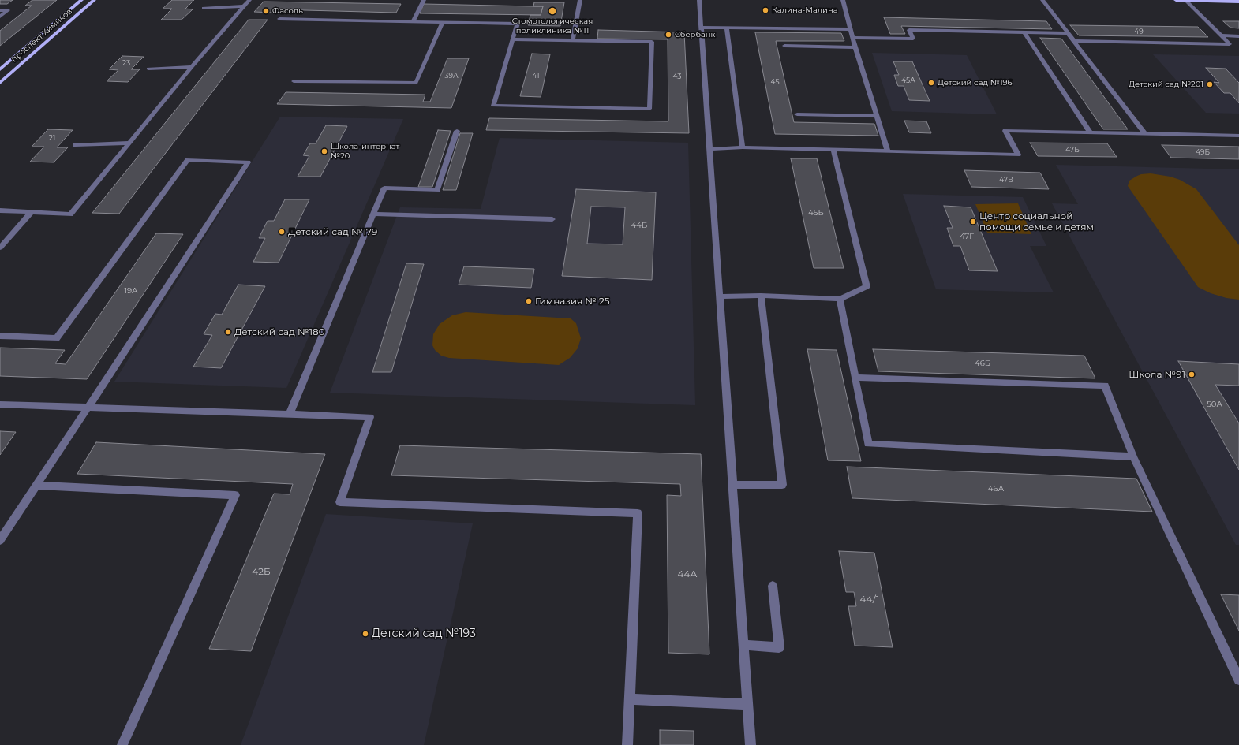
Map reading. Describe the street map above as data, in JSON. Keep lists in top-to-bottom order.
{
  "streets": {
    "main road": ["проспект Химиков"]
  },
  "places": [
    "Калина-Малина",
    "Фасоль",
    "Стомотологическая поликлиника №11",
    "Сбербанк",
    "Детский сад №196",
    "Детский сад №201",
    "Школа-интернат №20",
    "Центр социальной помощи семье и детям",
    "Детский сад №179",
    "Гимназия № 25",
    "Детский сад №180",
    "Школа №91",
    "Детский сад №193"
  ],
  "house_numbers": [
    "49",
    "23",
    "39А",
    "41",
    "43",
    "45А",
    "45",
    "21",
    "47Б",
    "49Б",
    "47В",
    "45Б",
    "44Б",
    "47Г",
    "19А",
    "46Б",
    "50А",
    "46А",
    "42Б",
    "44А",
    "44/1"
  ]
}
